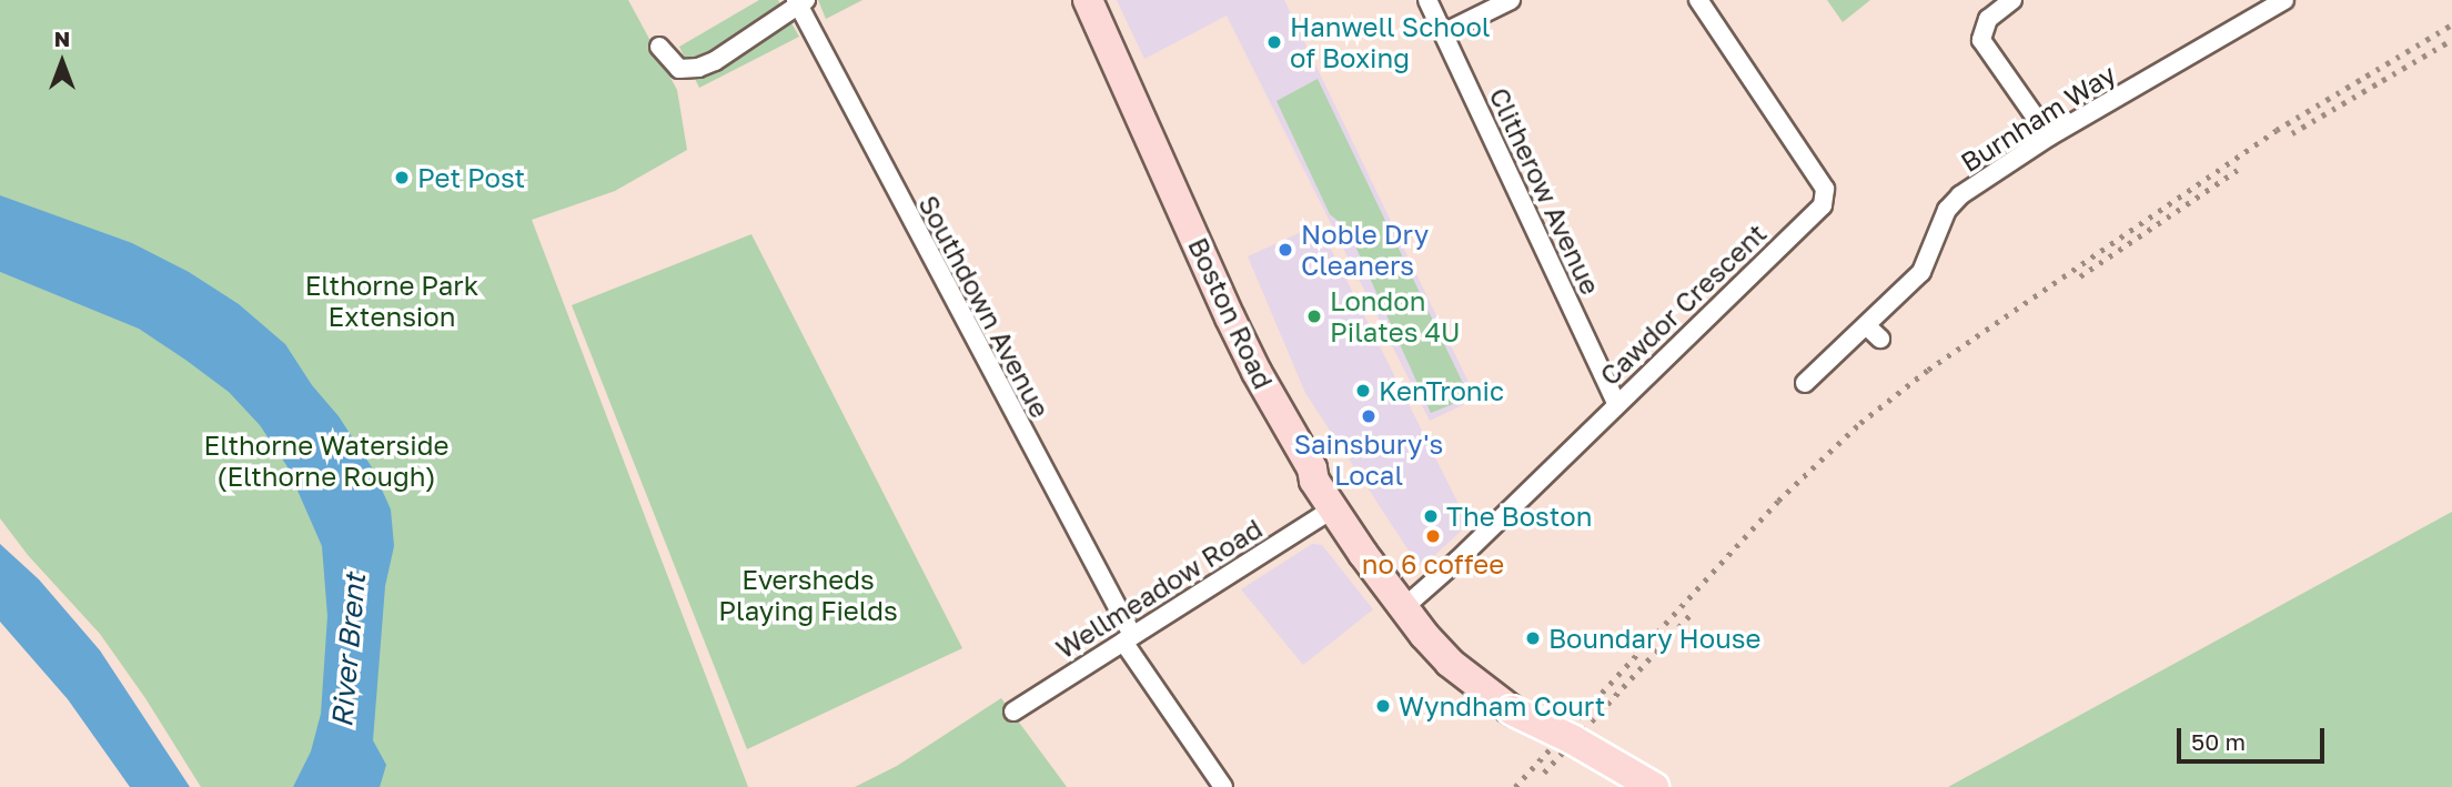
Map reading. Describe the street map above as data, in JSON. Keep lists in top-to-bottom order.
{
  "streets": {
    "main road": ["Boston Road"],
    "street": [
      "Burnham Way",
      "Clitherow Avenue",
      "Cawdor Crescent",
      "Southdown Avenue",
      "Wellmeadow Road"
    ]
  },
  "crossings": [
    ["Clitherow Avenue", "Cawdor Crescent"],
    ["Cawdor Crescent", "Boston Road"],
    ["Southdown Avenue", "Wellmeadow Road"],
    ["Boston Road", "Wellmeadow Road"]
  ],
  "water": ["River Brent"],
  "parks": ["Elthorne Park Extension", "Elthorne Waterside (Elthorne Rough)", "Eversheds Playing Fields"],
  "places": [
    "Hanwell School of Boxing",
    "Pet Post",
    "Noble Dry Cleaners",
    "London Pilates 4U",
    "KenTronic",
    "Sainsbury's Local",
    "The Boston",
    "no 6 coffee",
    "Boundary House",
    "Wyndham Court"
  ],
  "scale_bar": "50 m",
  "north": "top"
}
